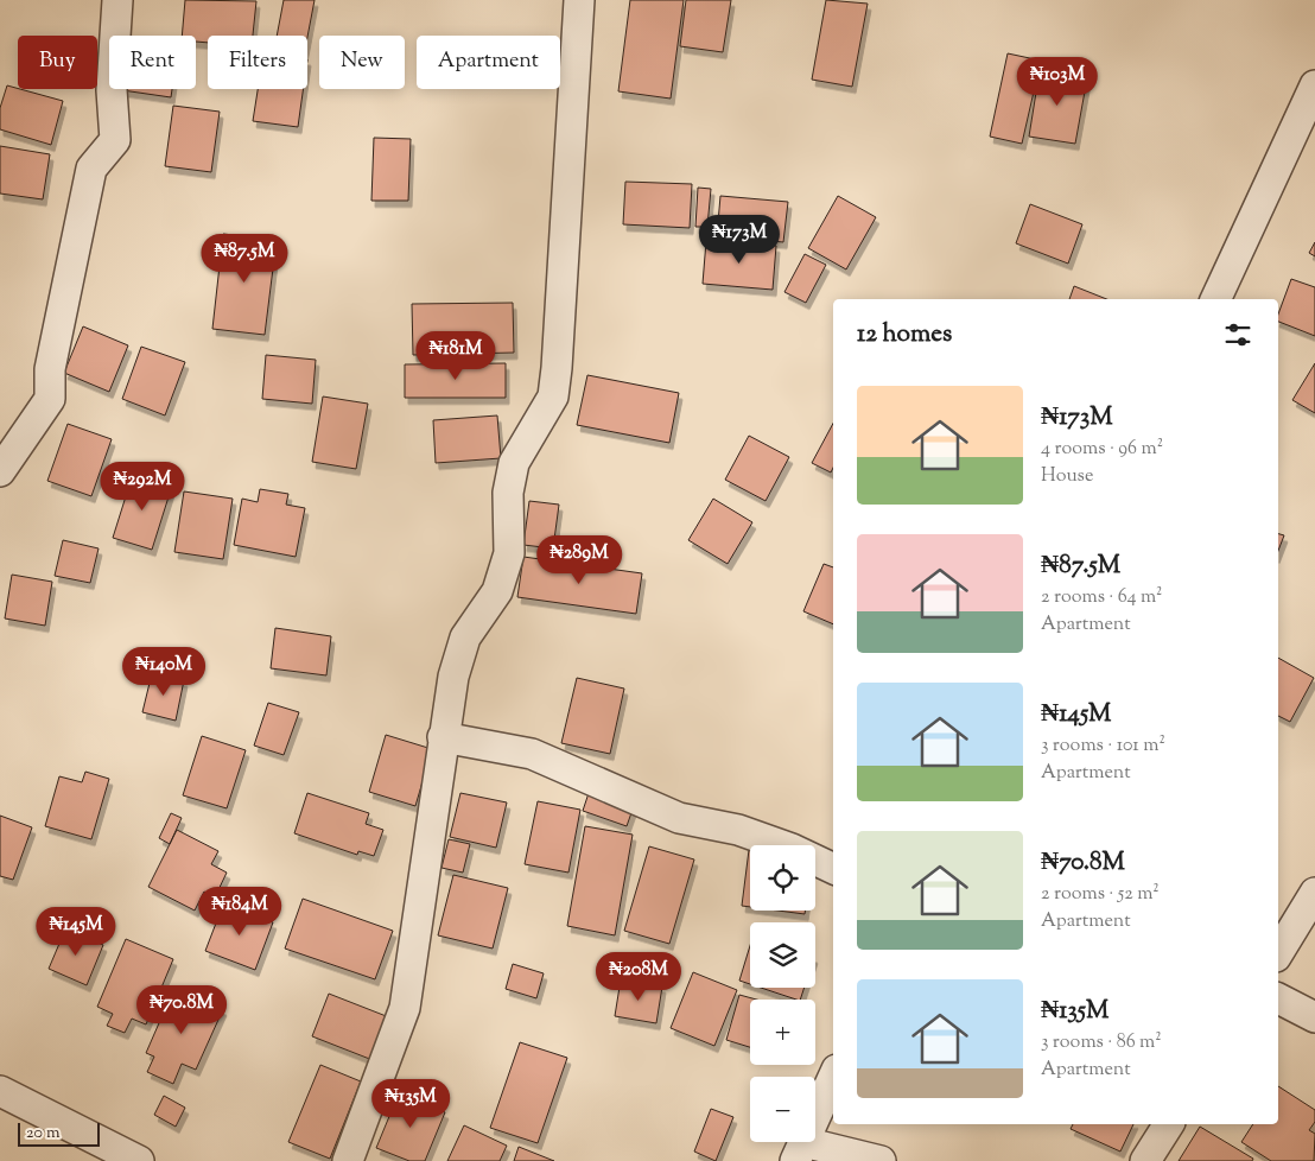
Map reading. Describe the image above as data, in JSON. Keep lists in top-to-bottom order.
{
  "scale_bar": "20 m",
  "page": {
    "chip": [
      "Buy",
      "Rent",
      "Filters",
      "New",
      "Apartment"
    ],
    "price": [
      "₦103M",
      "₦173M",
      "₦87.5M",
      "₦181M",
      "₦292M",
      "₦289M",
      "₦140M",
      "₦184M",
      "₦145M",
      "₦208M",
      "₦70.8M",
      "₦135M"
    ],
    "heading": "12 homes",
    "list": [
      {
        "name": "₦173M",
        "note": "4 rooms · 96 m² · House"
      },
      {
        "name": "₦87.5M",
        "note": "2 rooms · 64 m² · Apartment"
      },
      {
        "name": "₦145M",
        "note": "3 rooms · 101 m² · Apartment"
      },
      {
        "name": "₦70.8M",
        "note": "2 rooms · 52 m² · Apartment"
      },
      {
        "name": "₦135M",
        "note": "3 rooms · 86 m² · Apartment"
      }
    ],
    "map_buttons": ["+", "−"],
    "scale": "20 m"
  }
}
